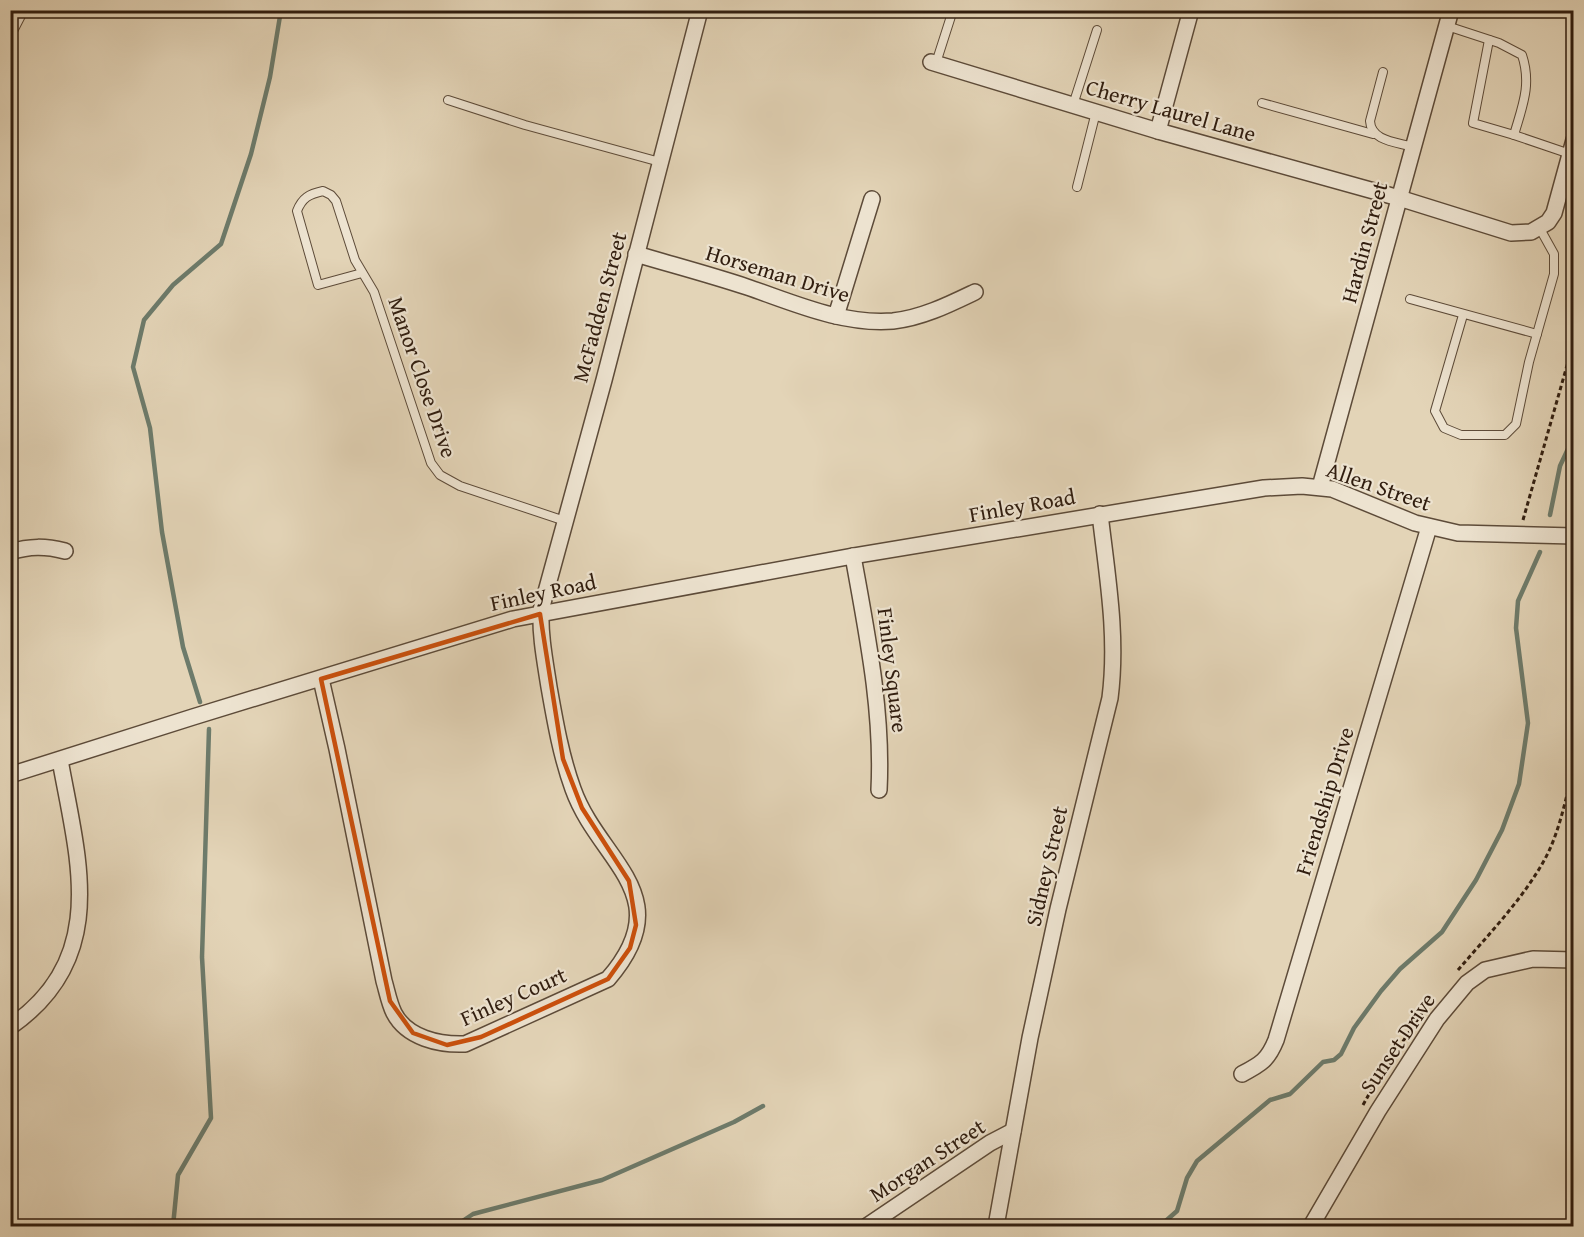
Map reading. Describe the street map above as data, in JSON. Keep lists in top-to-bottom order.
{
  "streets": {
    "street": [
      "Cherry Laurel Lane",
      "Hardin Street",
      "Horseman Drive",
      "McFadden Street",
      "Allen Street",
      "Finley Road",
      "Finley Square",
      "Friendship Drive",
      "Sidney Street",
      "Finley Court",
      "Sunset Drive",
      "Morgan Street"
    ],
    "lane": ["Manor Close Drive"]
  },
  "crossings": [
    ["Cherry Laurel Lane", "Hardin Street"],
    ["Hardin Street", "Allen Street"],
    ["Horseman Drive", "McFadden Street"],
    ["McFadden Street", "Manor Close Drive"],
    ["McFadden Street", "Finley Road"],
    ["McFadden Street", "Finley Court"],
    ["Allen Street", "Finley Road"],
    ["Allen Street", "Friendship Drive"],
    ["Allen Street", "Sidney Street"],
    ["Finley Road", "Finley Square"],
    ["Finley Road", "Sidney Street"],
    ["Finley Road", "Finley Court"],
    ["Sidney Street", "Morgan Street"]
  ]
}
